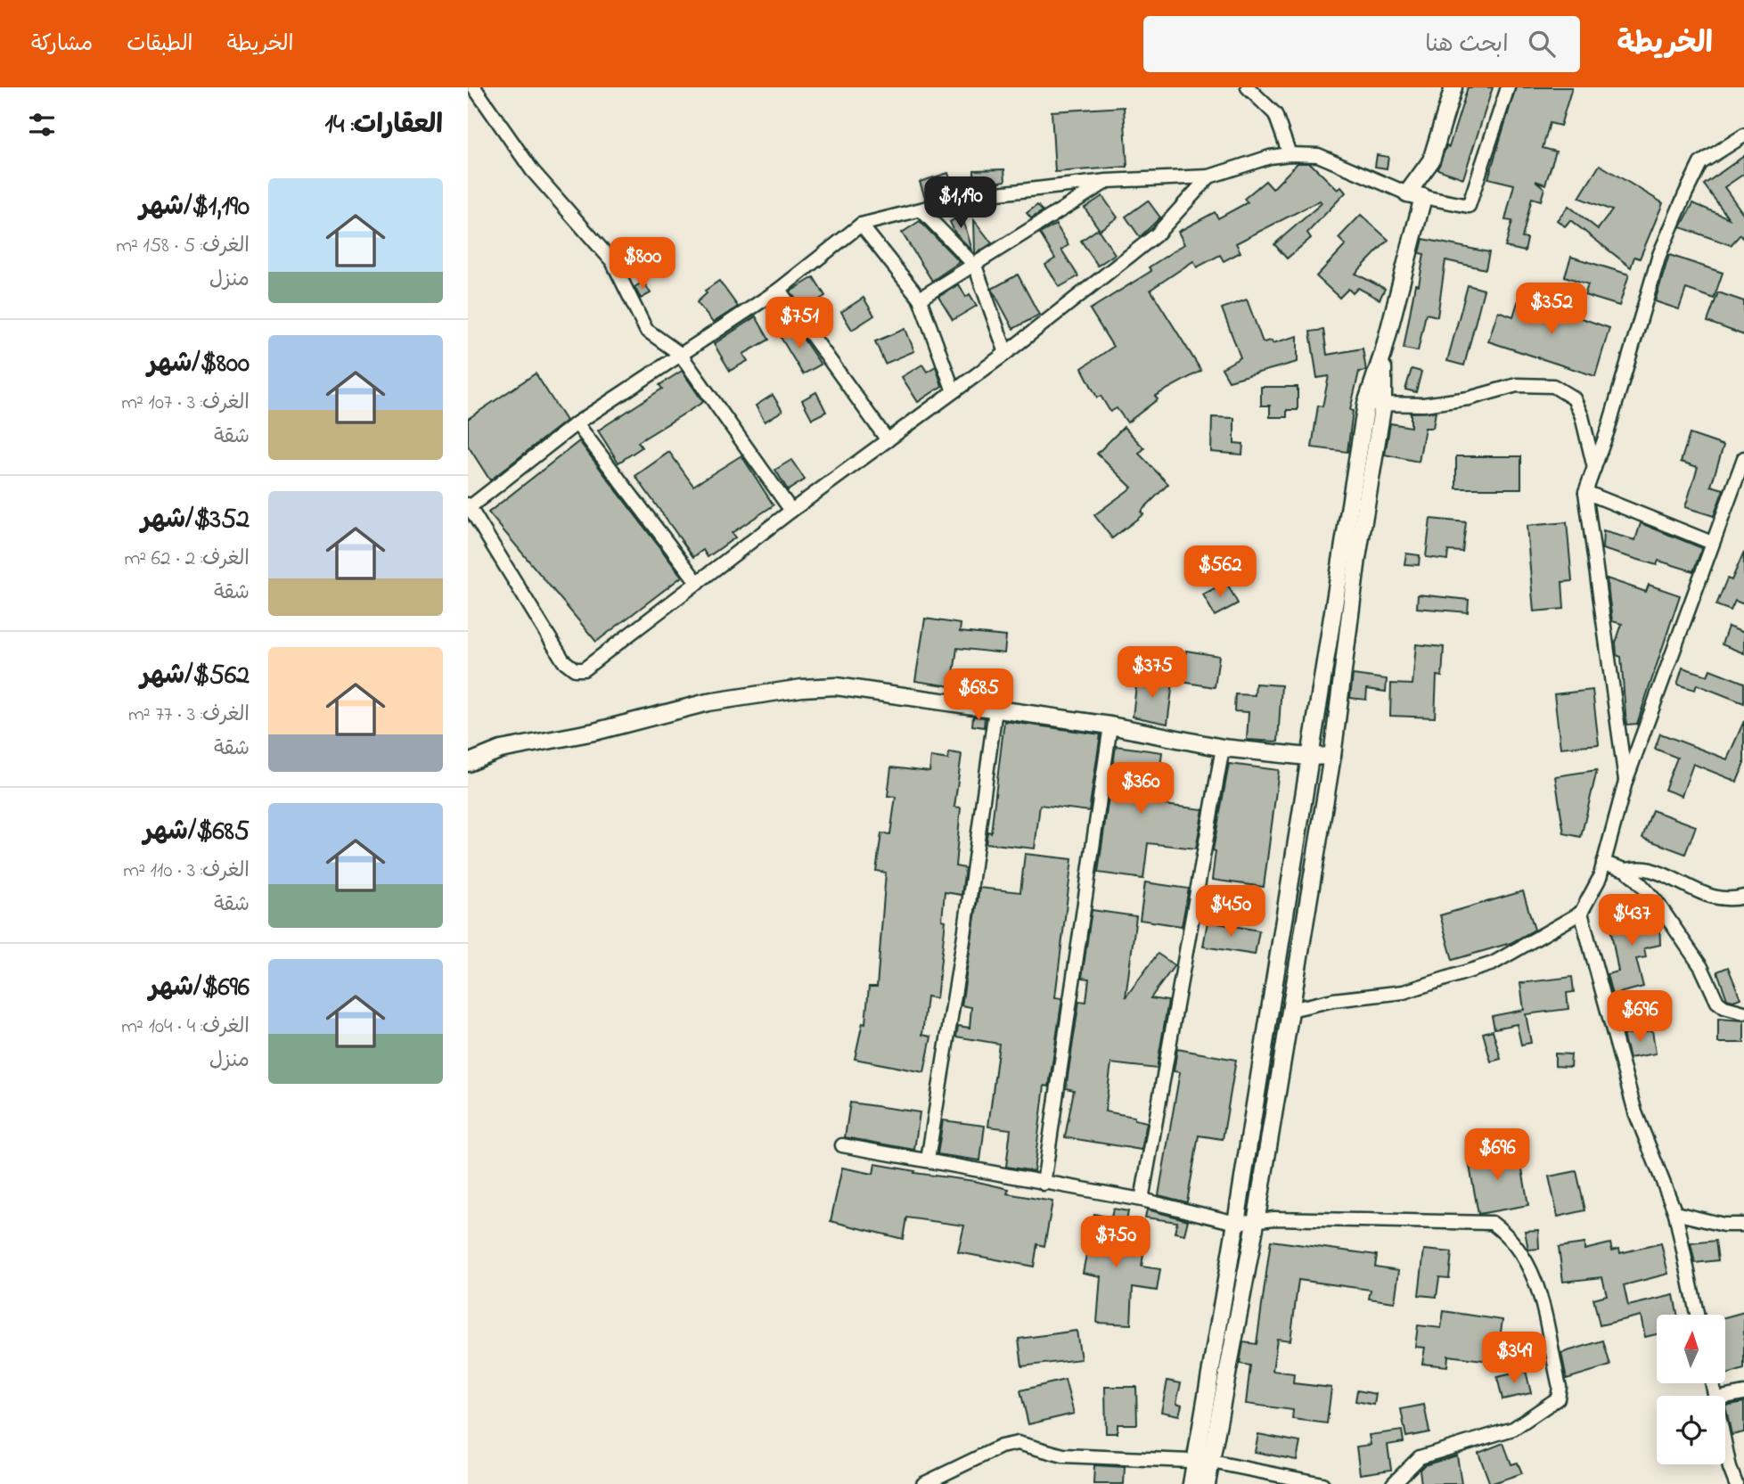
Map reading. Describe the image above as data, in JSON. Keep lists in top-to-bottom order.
{
  "north": "top",
  "page": {
    "header": "الخريطة",
    "search": "ابحث هنا",
    "nav": ["الخريطة", "الطبقات", "مشاركة"],
    "heading": "العقارات: 14",
    "list": [
      {
        "name": "$1,190/شهر",
        "note": "الغرف: 5 · 158 m² · منزل"
      },
      {
        "name": "$800/شهر",
        "note": "الغرف: 3 · 107 m² · شقة"
      },
      {
        "name": "$352/شهر",
        "note": "الغرف: 2 · 62 m² · شقة"
      },
      {
        "name": "$562/شهر",
        "note": "الغرف: 3 · 77 m² · شقة"
      },
      {
        "name": "$685/شهر",
        "note": "الغرف: 3 · 110 m² · شقة"
      },
      {
        "name": "$696/شهر",
        "note": "الغرف: 4 · 104 m² · منزل"
      }
    ],
    "price": [
      "$1,190",
      "$800",
      "$352",
      "$751",
      "$562",
      "$375",
      "$685",
      "$360",
      "$450",
      "$437",
      "$696",
      "$696",
      "$750",
      "$349"
    ]
  }
}
